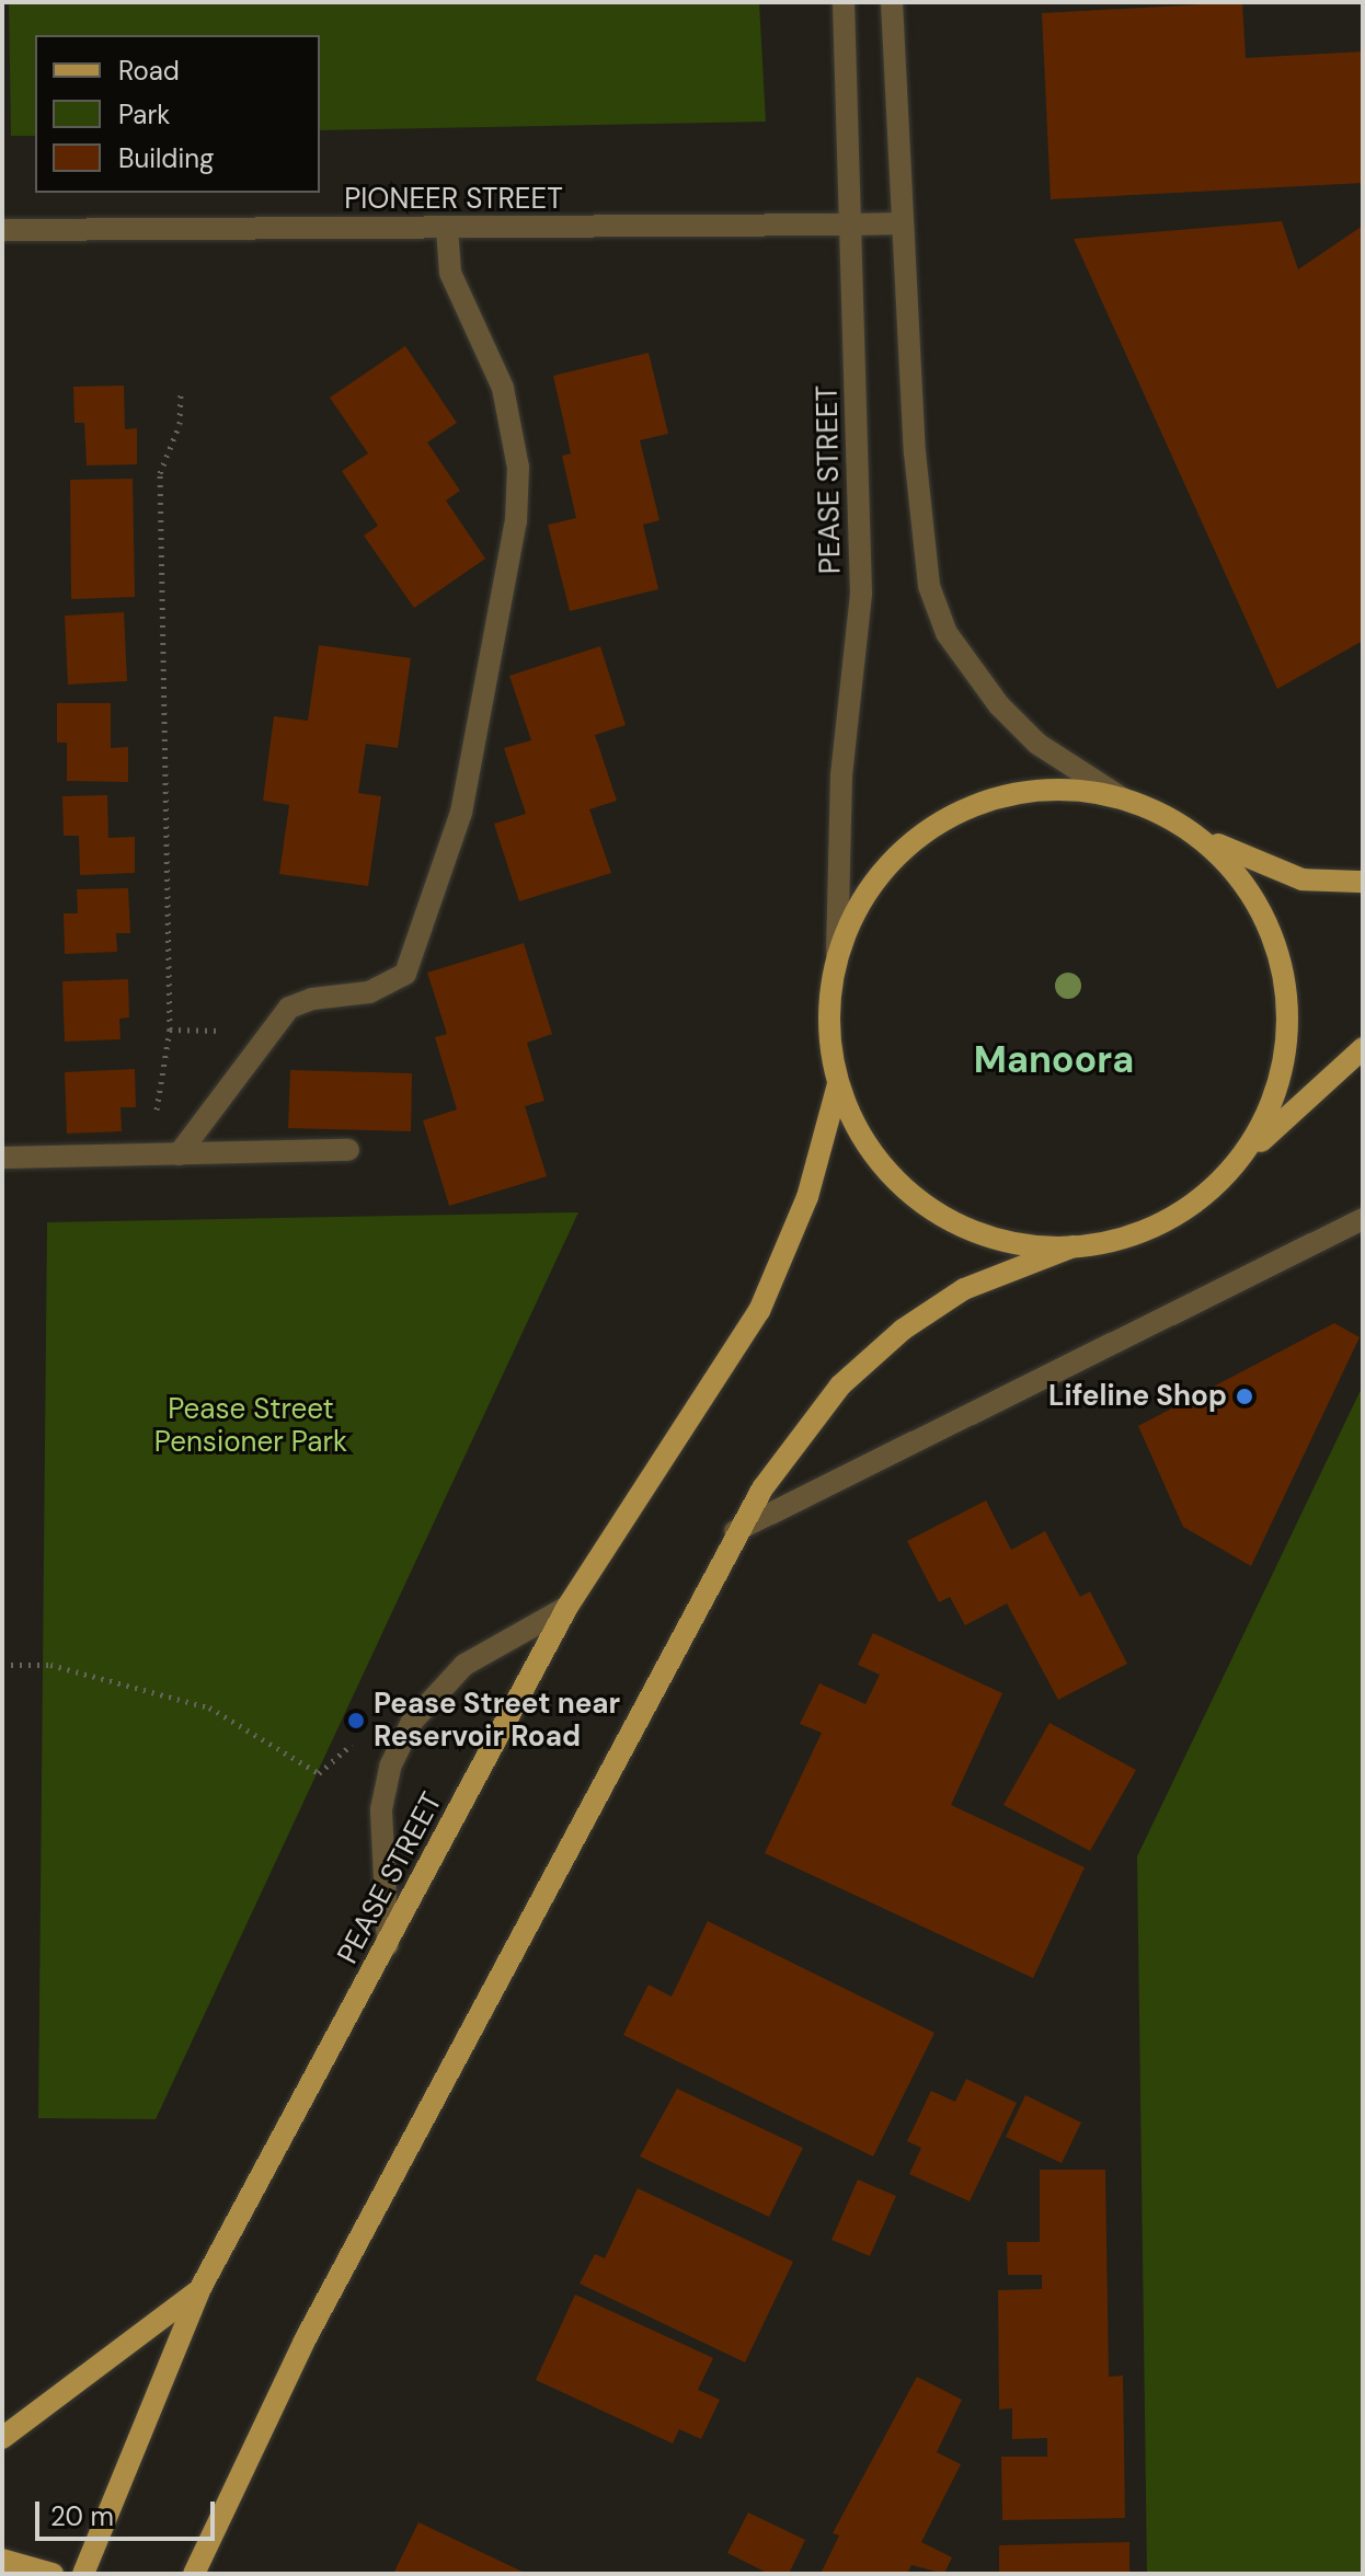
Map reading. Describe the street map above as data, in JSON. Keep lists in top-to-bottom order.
{
  "streets": {
    "main road": ["PEASE STREET"],
    "street": ["PIONEER STREET"]
  },
  "crossings": [
    ["PIONEER STREET", "PEASE STREET"]
  ],
  "districts": ["Manoora"],
  "parks": ["Pease Street Pensioner Park"],
  "places": ["Lifeline Shop", "Pease Street near Reservoir Road"],
  "legend": ["Road", "Park", "Building"],
  "scale_bar": "20 m"
}
